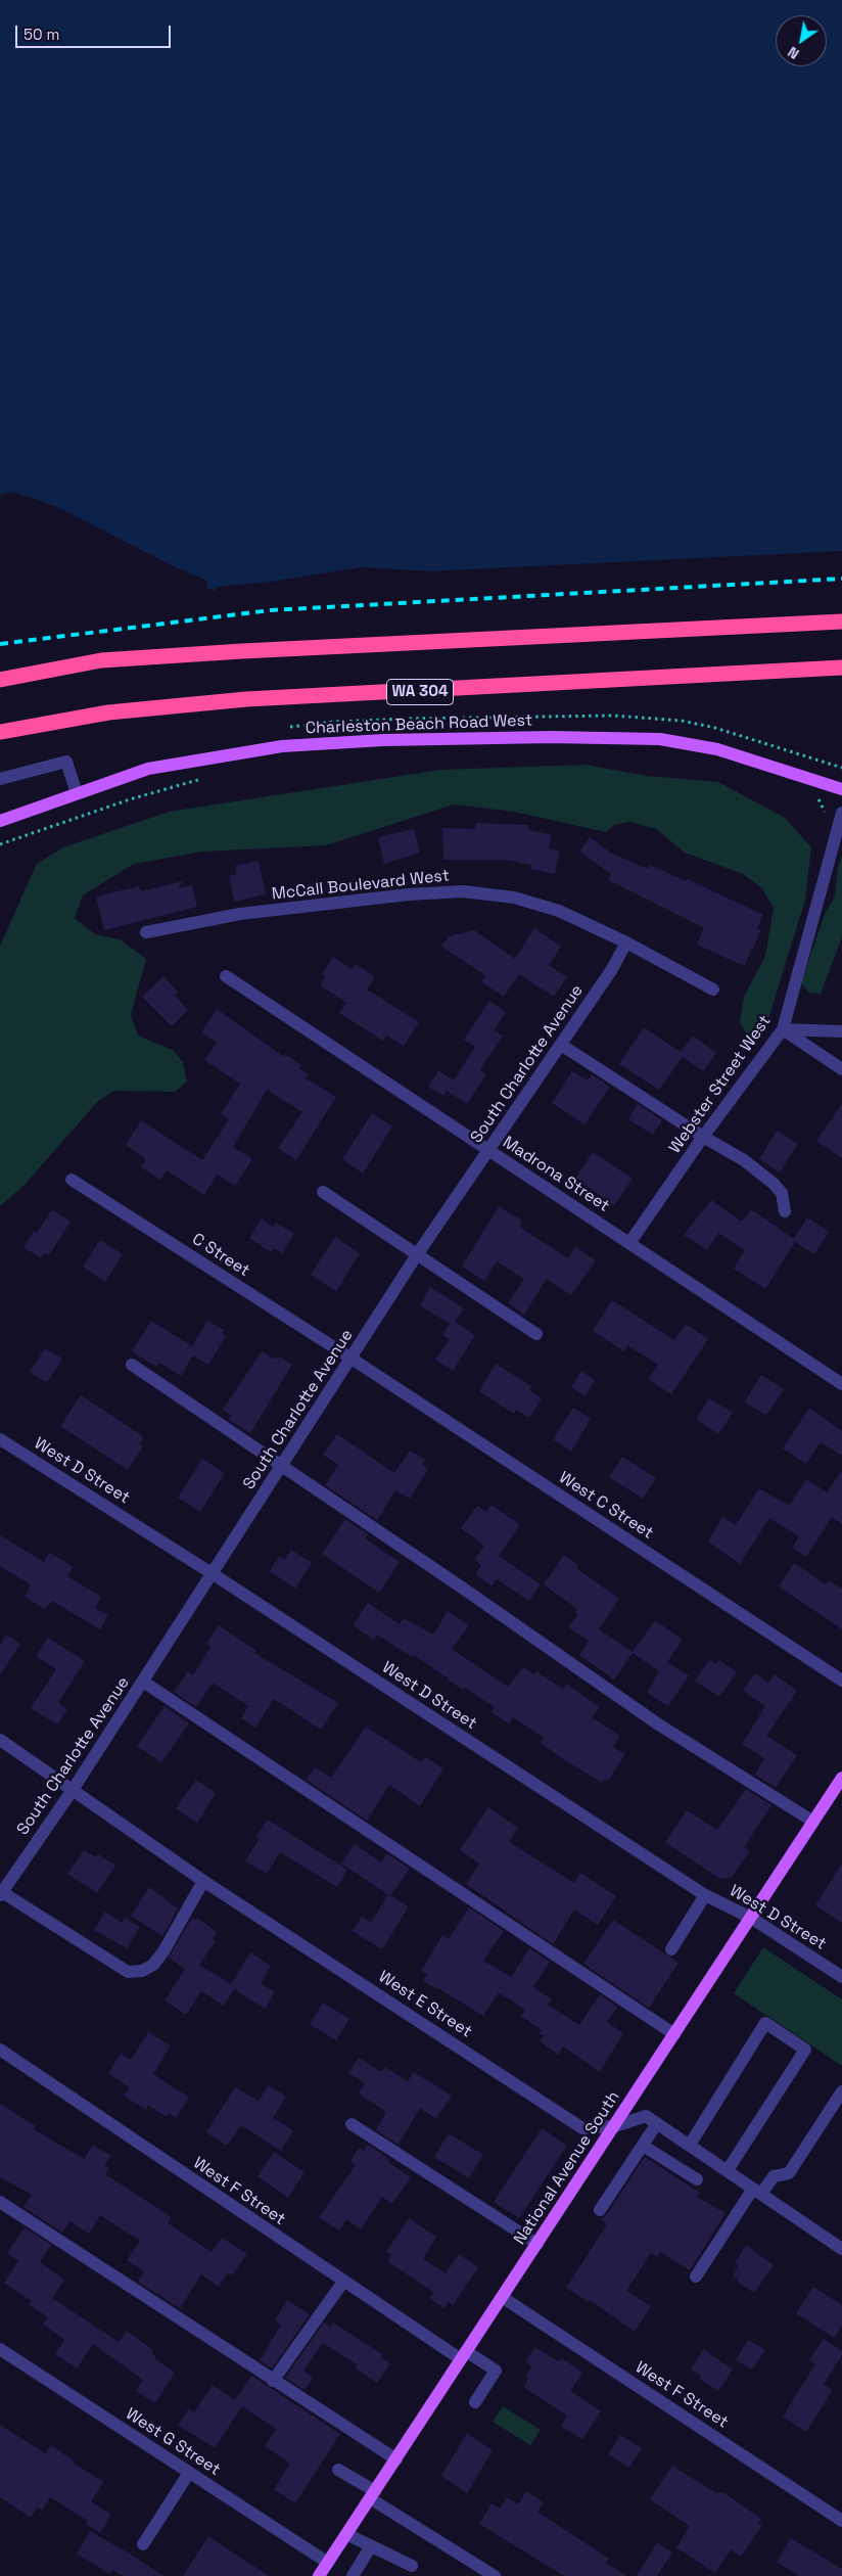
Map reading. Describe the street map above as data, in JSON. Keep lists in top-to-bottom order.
{
  "streets": {
    "highway": ["WA 304"],
    "main road": ["Charleston Beach Road West", "National Avenue South"],
    "street": [
      "McCall Boulevard West",
      "South Charlotte Avenue",
      "Webster Street West",
      "Madrona Street",
      "C Street",
      "West D Street",
      "West C Street",
      "West E Street",
      "West F Street",
      "West G Street"
    ]
  },
  "crossings": [
    ["McCall Boulevard West", "South Charlotte Avenue"],
    ["South Charlotte Avenue", "Madrona Street"],
    ["South Charlotte Avenue", "C Street"],
    ["South Charlotte Avenue", "West D Street"],
    ["South Charlotte Avenue", "West C Street"],
    ["South Charlotte Avenue", "West E Street"],
    ["Webster Street West", "Madrona Street"],
    ["C Street", "West C Street"],
    ["West D Street", "National Avenue South"],
    ["West E Street", "National Avenue South"],
    ["National Avenue South", "West F Street"],
    ["National Avenue South", "West G Street"]
  ],
  "scale_bar": "50 m",
  "north": "bottom left"
}
